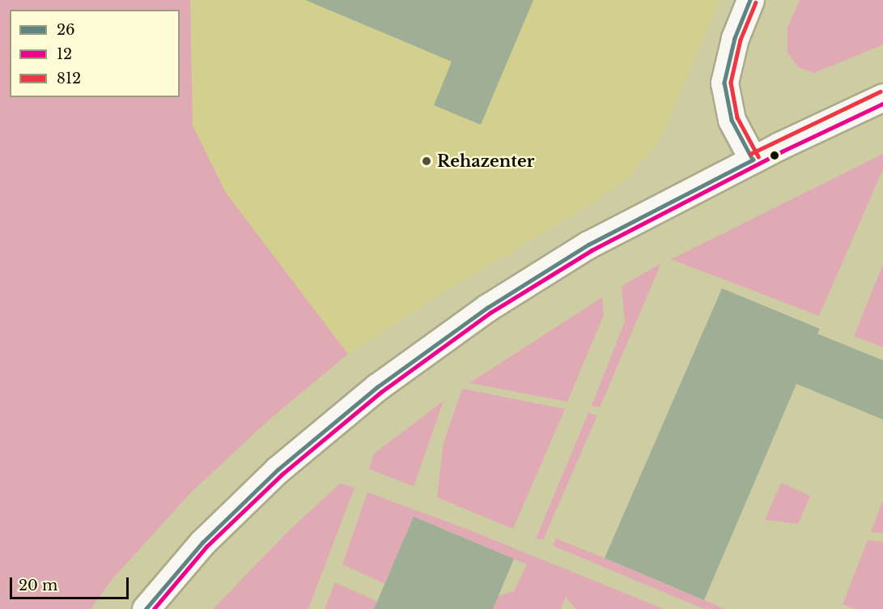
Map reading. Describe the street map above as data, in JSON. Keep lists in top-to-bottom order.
{
  "places": ["Rehazenter"],
  "lines": ["transit line 26", "transit line 812", "transit line 12"],
  "legend": ["26", "12", "812"],
  "scale_bar": "20 m"
}
